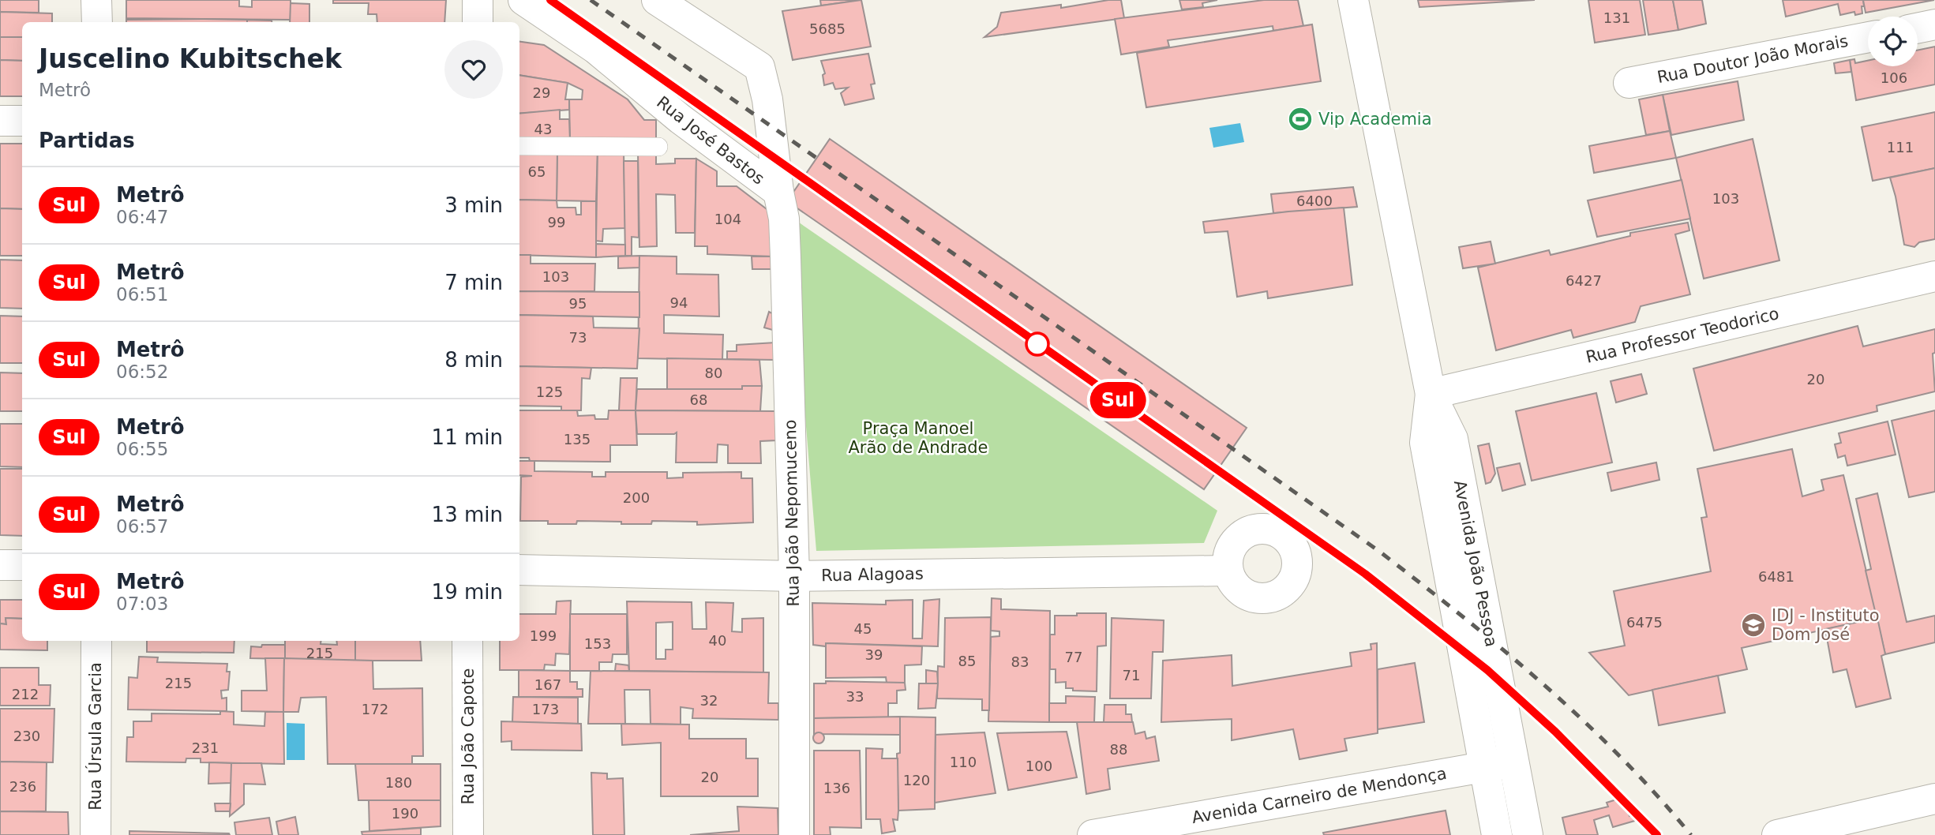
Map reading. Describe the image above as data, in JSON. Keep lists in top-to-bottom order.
{
  "streets": {
    "street": [
      "Rua Doutor João Morais",
      "Rua José Bastos",
      "Rua Professor Teodorico",
      "Rua João Nepomuceno",
      "Avenida João Pessoa",
      "Rua Alagoas",
      "Rua Úrsula Garcia",
      "Rua João Capote",
      "Avenida Carneiro de Mendonça"
    ]
  },
  "crossings": [
    ["Rua José Bastos", "Rua João Nepomuceno"],
    ["Rua Professor Teodorico", "Avenida João Pessoa"],
    ["Rua João Nepomuceno", "Rua Alagoas"],
    ["Avenida João Pessoa", "Avenida Carneiro de Mendonça"]
  ],
  "parks": ["Praça Manoel Arão de Andrade"],
  "places": {
    "sports": ["Vip Academia"],
    "school or university": ["IDJ - Instituto Dom José"]
  },
  "lines": ["metro line Sul"],
  "house_numbers": [
    "131",
    "5685",
    "106",
    "29",
    "43",
    "111",
    "65",
    "103",
    "6400",
    "104",
    "99",
    "103",
    "6427",
    "94",
    "95",
    "73",
    "80",
    "20",
    "125",
    "68",
    "135",
    "200",
    "6481",
    "6475",
    "45",
    "199",
    "40",
    "153",
    "215",
    "39",
    "77",
    "85",
    "83",
    "71",
    "215",
    "167",
    "212",
    "33",
    "32",
    "172",
    "173",
    "230",
    "231",
    "88",
    "110",
    "100",
    "20",
    "120",
    "180",
    "236",
    "136",
    "190"
  ],
  "page": {
    "on_map": "Sul",
    "heading": [
      ["Juscelino Kubitschek", "Metrô"],
      "Partidas"
    ],
    "list": [
      {
        "mark": "Sul",
        "name": "Metrô",
        "note": "06:47",
        "value": "3 min"
      },
      {
        "mark": "Sul",
        "name": "Metrô",
        "note": "06:51",
        "value": "7 min"
      },
      {
        "mark": "Sul",
        "name": "Metrô",
        "note": "06:52",
        "value": "8 min"
      },
      {
        "mark": "Sul",
        "name": "Metrô",
        "note": "06:55",
        "value": "11 min"
      },
      {
        "mark": "Sul",
        "name": "Metrô",
        "note": "06:57",
        "value": "13 min"
      },
      {
        "mark": "Sul",
        "name": "Metrô",
        "note": "07:03",
        "value": "19 min"
      }
    ]
  }
}
